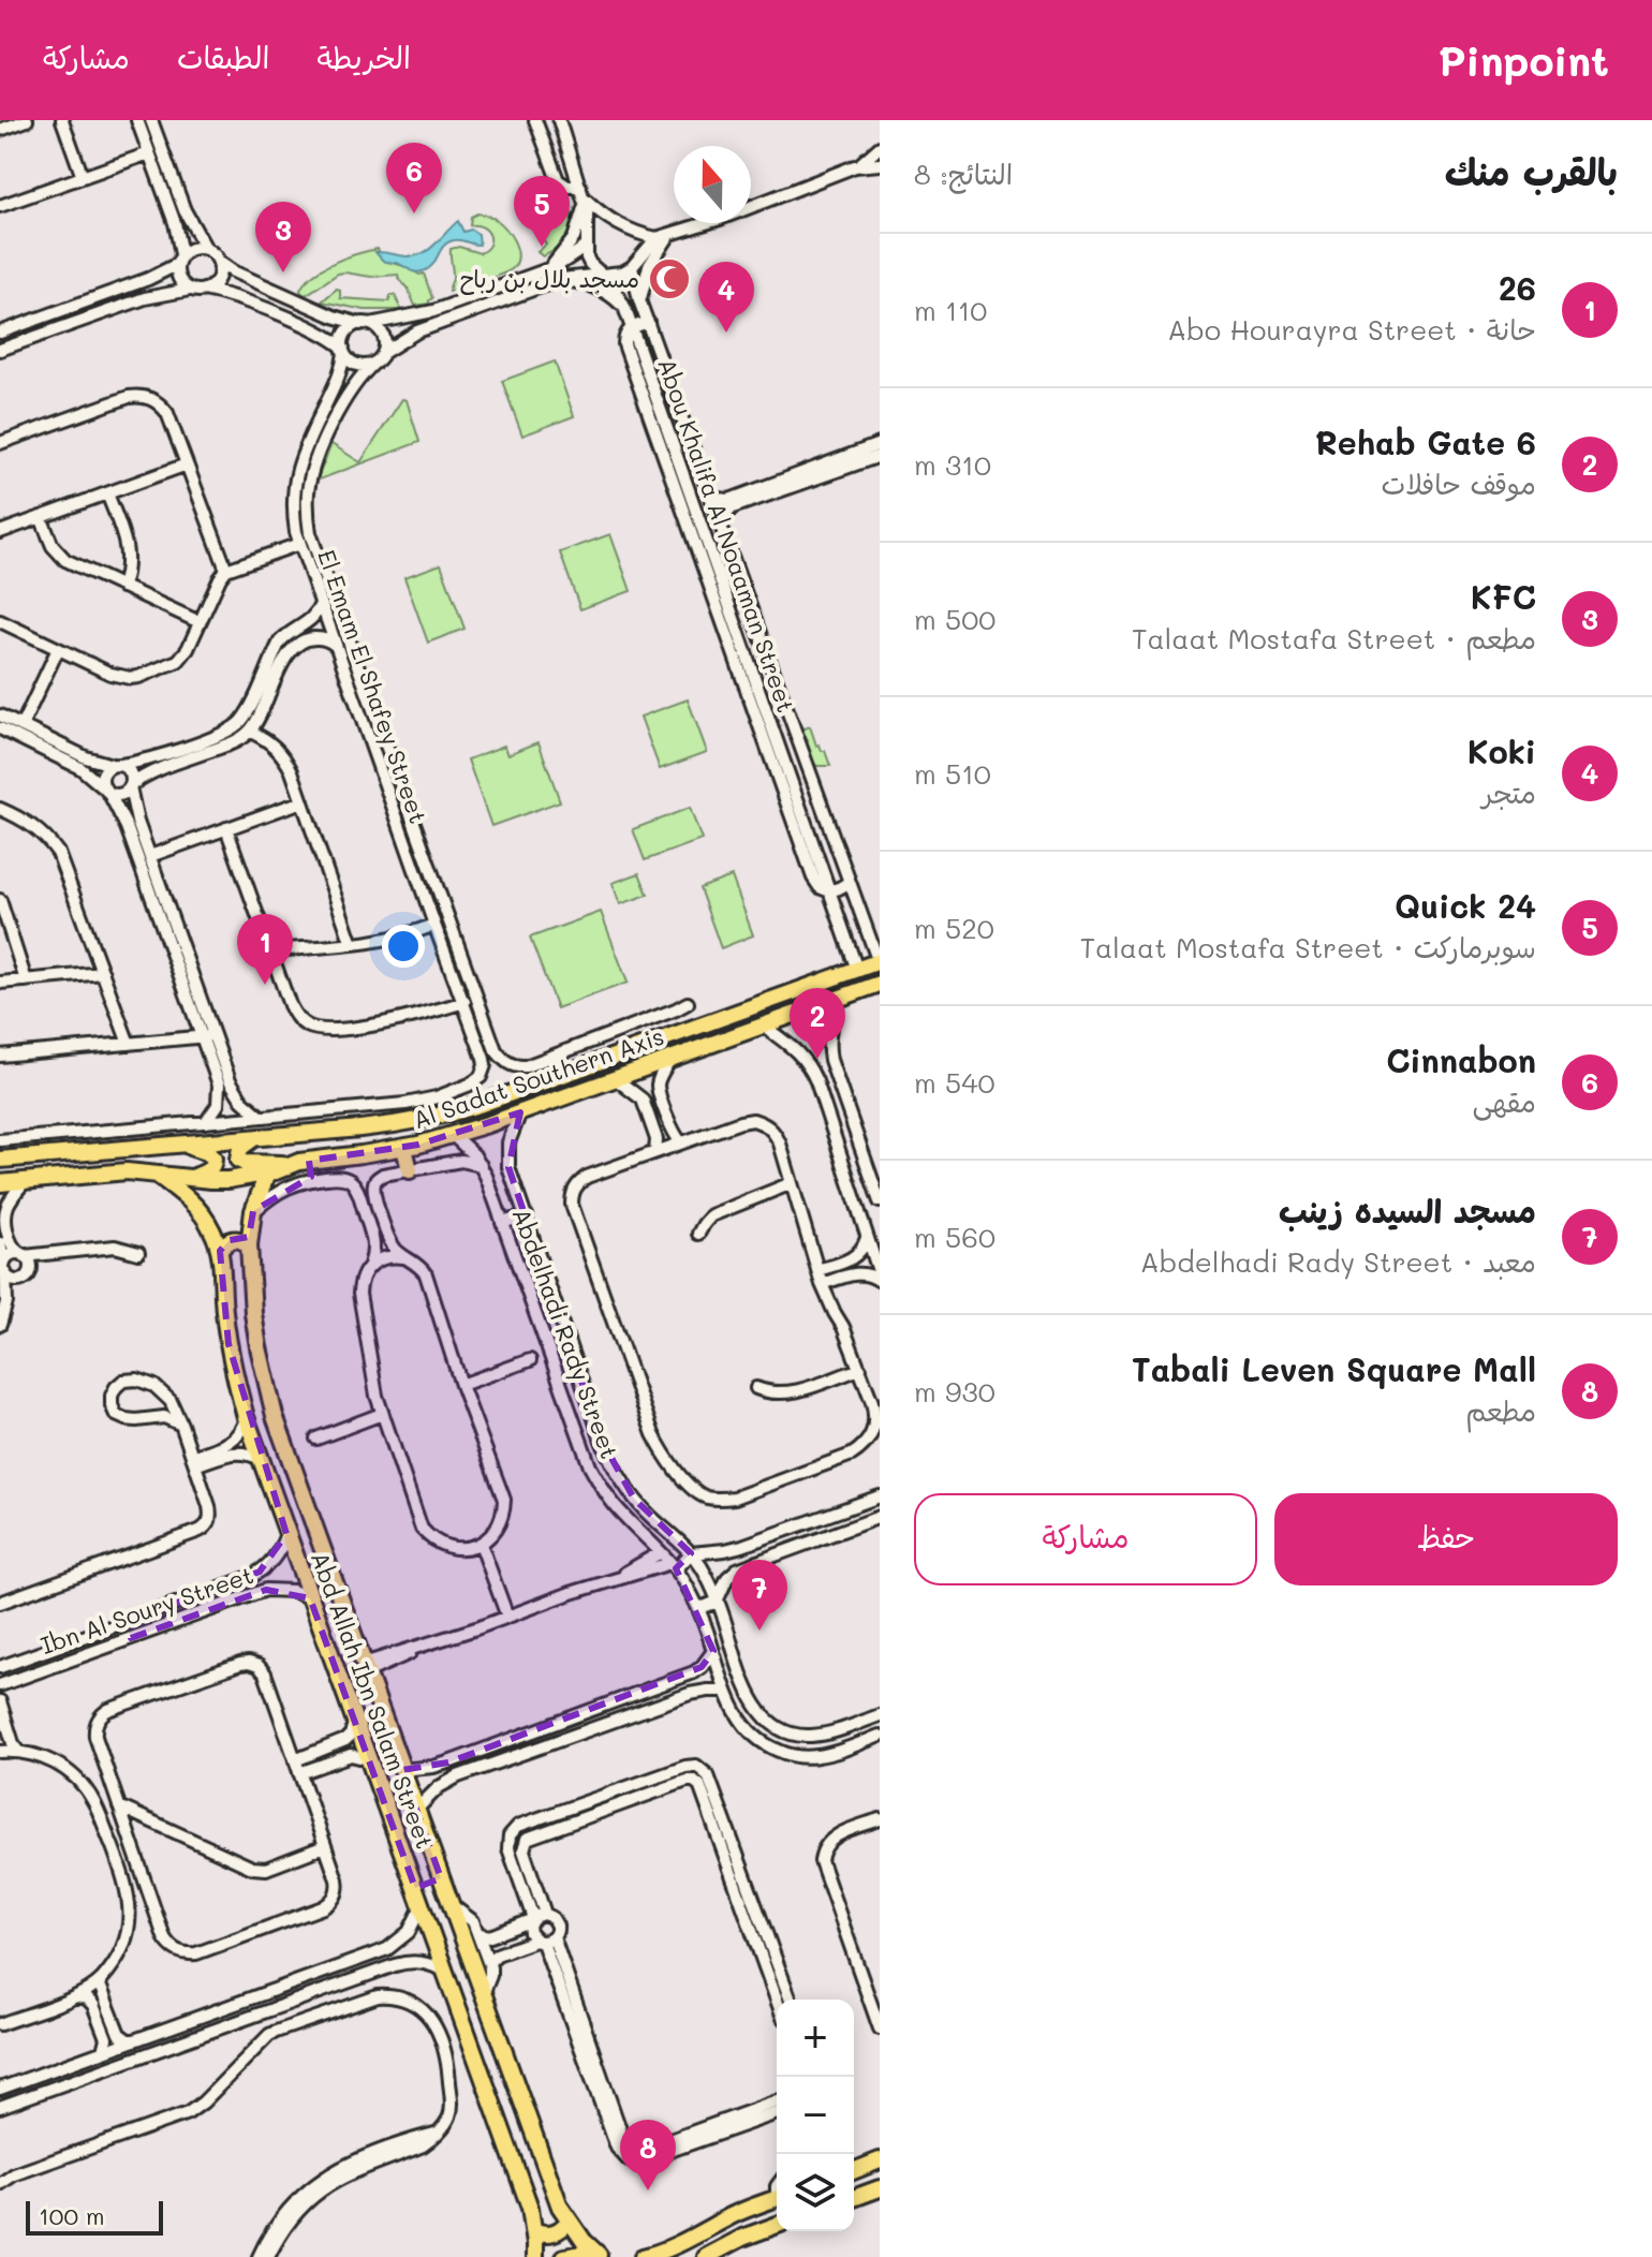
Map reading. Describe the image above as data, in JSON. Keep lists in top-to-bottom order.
{
  "streets": {
    "main road": ["Al Sadat Southern Axis", "Abd Allah Ibn Salam Street"],
    "street": [
      "Abou Khalifa Al Noaaman Street",
      "El Emam El Shafey Street",
      "Abdelhadi Rady Street",
      "Ibn Al Soury Street"
    ]
  },
  "crossings": [
    ["Abou Khalifa Al Noaaman Street", "Al Sadat Southern Axis"],
    ["Al Sadat Southern Axis", "Abdelhadi Rady Street"],
    ["Al Sadat Southern Axis", "Abd Allah Ibn Salam Street"],
    ["Ibn Al Soury Street", "Abd Allah Ibn Salam Street"]
  ],
  "places": {
    "mosque": ["مسجد بلال بن رباح"]
  },
  "scale_bar": "100 m",
  "north": "top",
  "page": {
    "header": "Pinpoint",
    "nav": ["الخريطة", "الطبقات", "مشاركة"],
    "heading": ["بالقرب منك", "النتائج: 8"],
    "pins": [
      "6",
      "5",
      "3",
      "4",
      "1",
      "2",
      "7",
      "8"
    ],
    "list": [
      {
        "mark": "1",
        "name": "26",
        "note": "حانة · Abo Hourayra Street",
        "value": "110 m"
      },
      {
        "mark": "2",
        "name": "Rehab Gate 6",
        "note": "موقف حافلات",
        "value": "310 m"
      },
      {
        "mark": "3",
        "name": "KFC",
        "note": "مطعم · Talaat Mostafa Street",
        "value": "500 m"
      },
      {
        "mark": "4",
        "name": "Koki",
        "note": "متجر",
        "value": "510 m"
      },
      {
        "mark": "5",
        "name": "Quick 24",
        "note": "سوبرماركت · Talaat Mostafa Street",
        "value": "520 m"
      },
      {
        "mark": "6",
        "name": "Cinnabon",
        "note": "مقهى",
        "value": "540 m"
      },
      {
        "mark": "7",
        "name": "مسجد السيده زينب",
        "note": "معبد · Abdelhadi Rady Street",
        "value": "560 m"
      },
      {
        "mark": "8",
        "name": "Tabali Leven Square Mall",
        "note": "مطعم",
        "value": "930 m"
      }
    ],
    "buttons": ["حفظ", "مشاركة"],
    "map_buttons": ["+", "−"],
    "scale": "100 m"
  }
}
